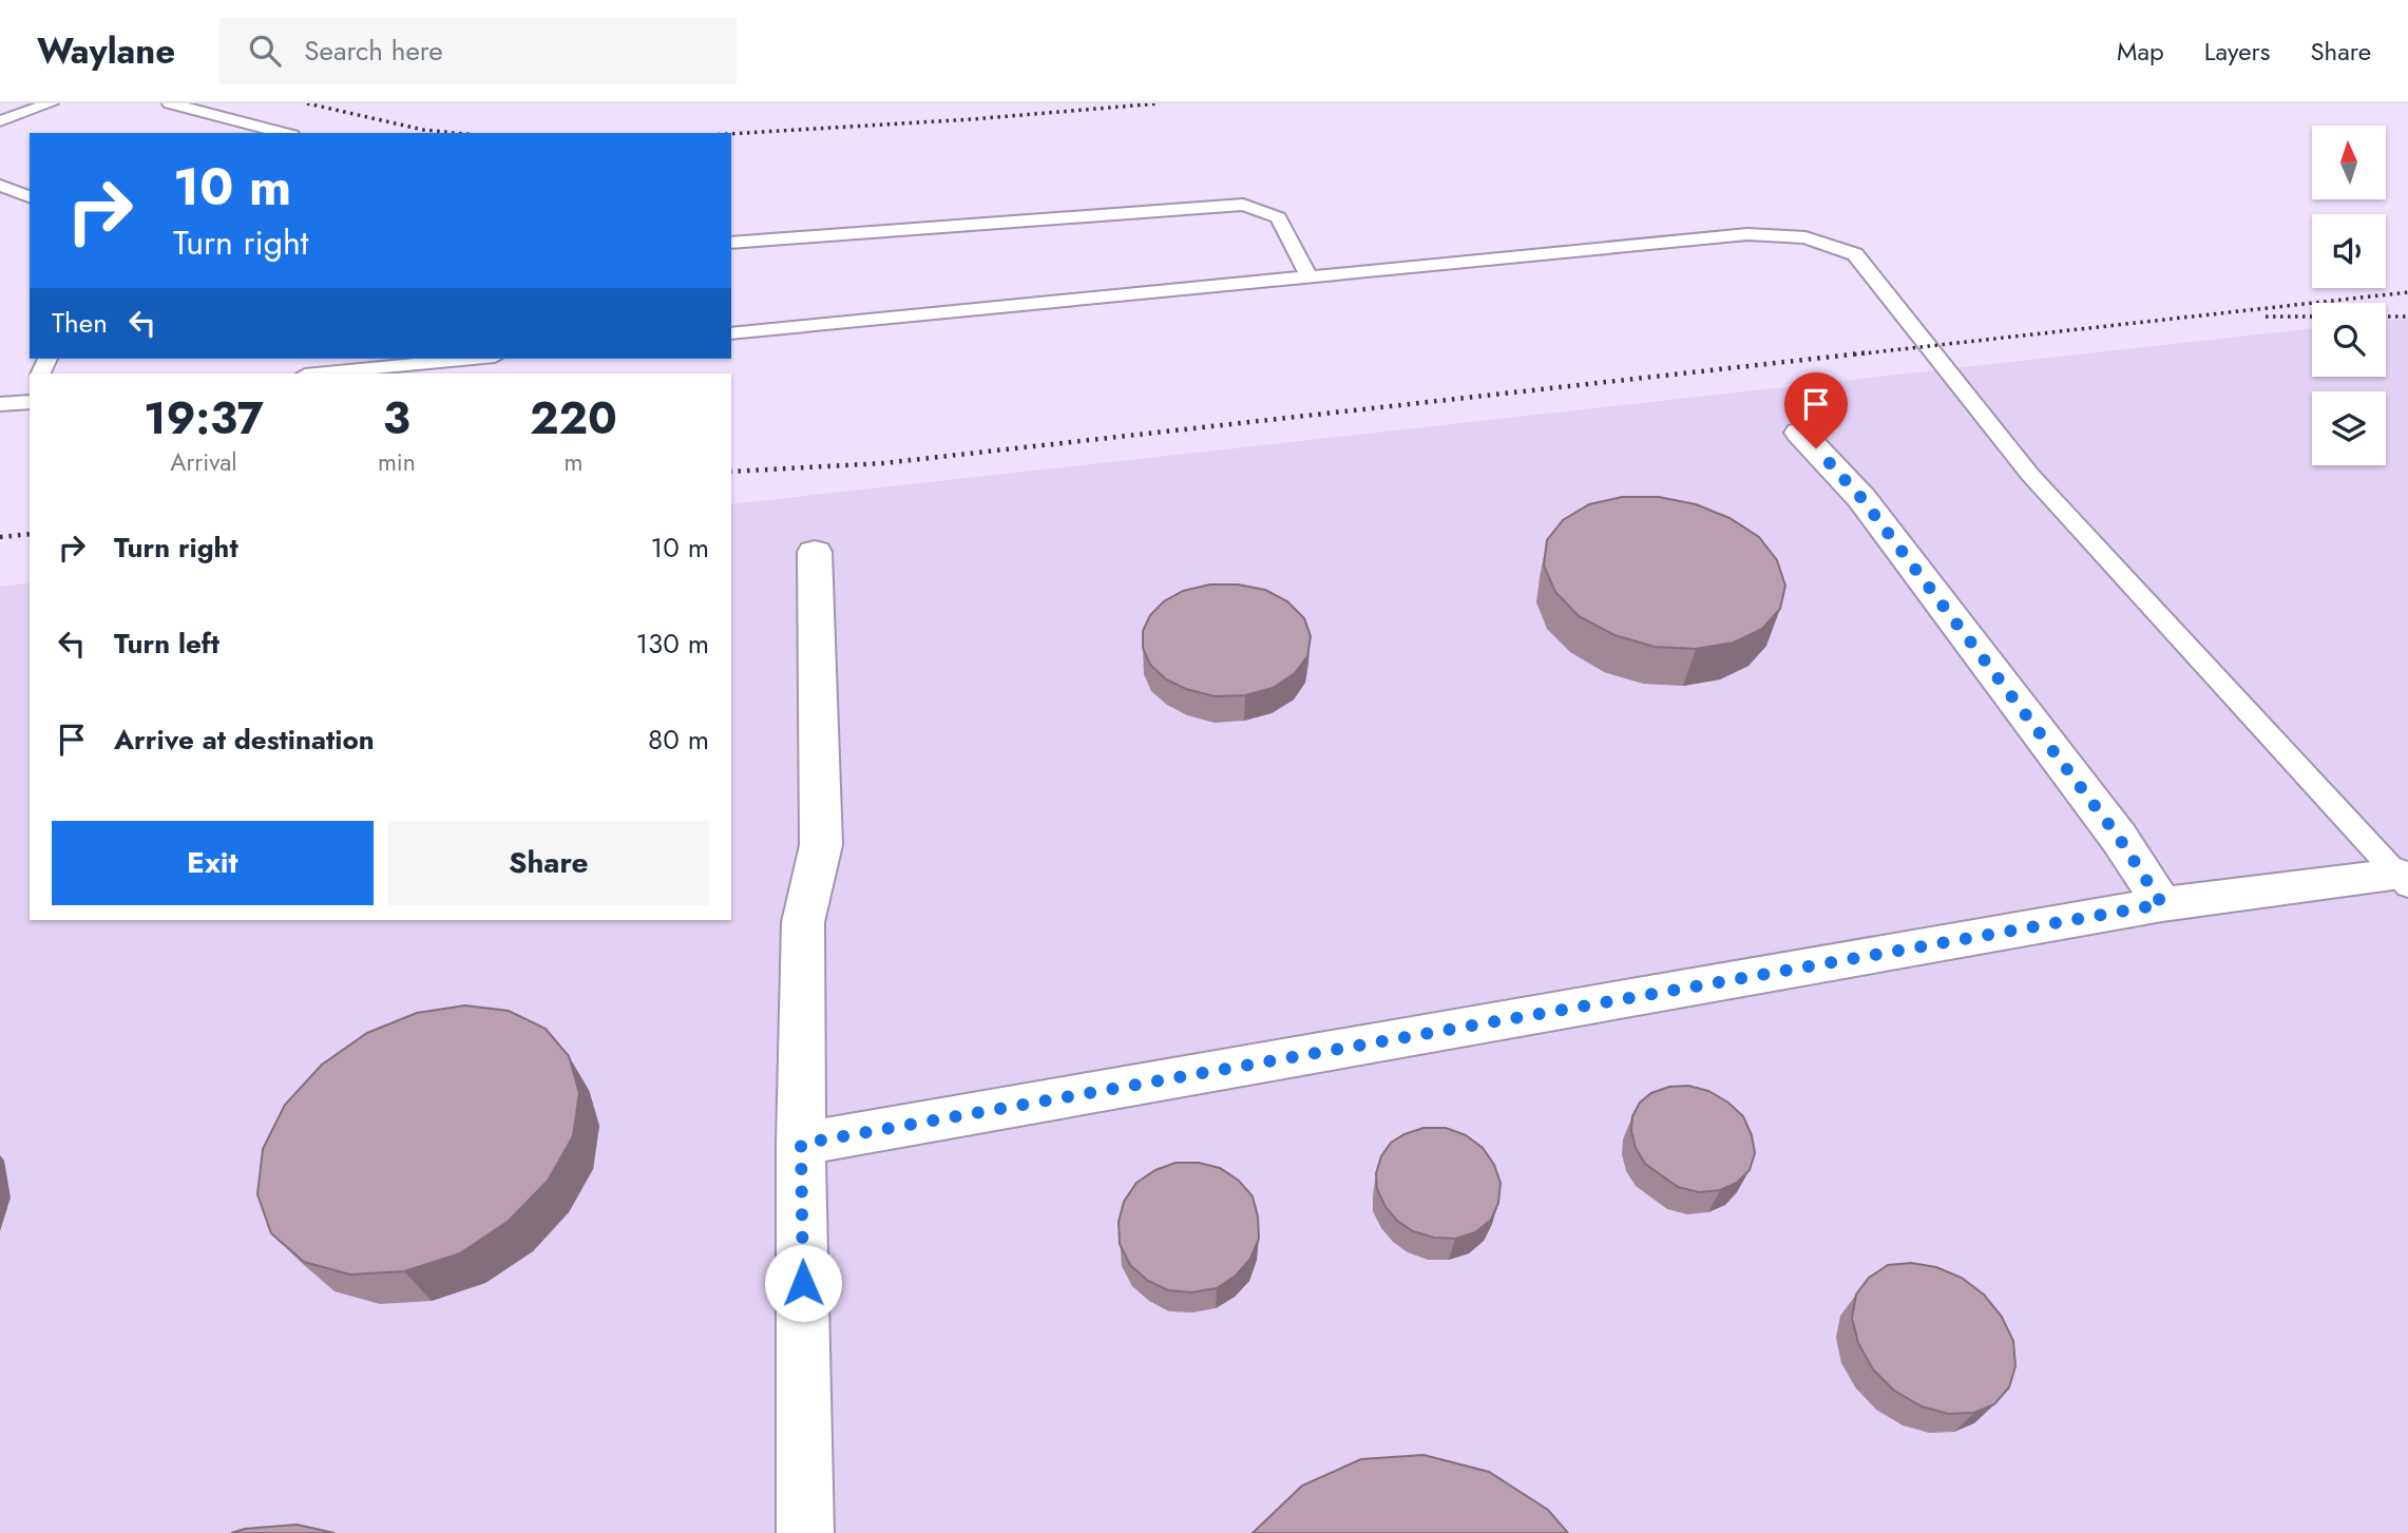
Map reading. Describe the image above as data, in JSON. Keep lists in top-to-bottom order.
{
  "north": "top",
  "page": {
    "header": "Waylane",
    "search": "Search here",
    "nav": ["Map", "Layers", "Share"],
    "turn": ["10 m", "Turn right"],
    "then": "Then",
    "eta": [
      "19:37",
      "Arrival",
      "3",
      "min",
      "220",
      "m"
    ],
    "list": [
      {
        "name": "Turn right",
        "value": "10 m"
      },
      {
        "name": "Turn left",
        "value": "130 m"
      },
      {
        "name": "Arrive at destination",
        "value": "80 m"
      }
    ],
    "buttons": ["Exit", "Share"]
  }
}
